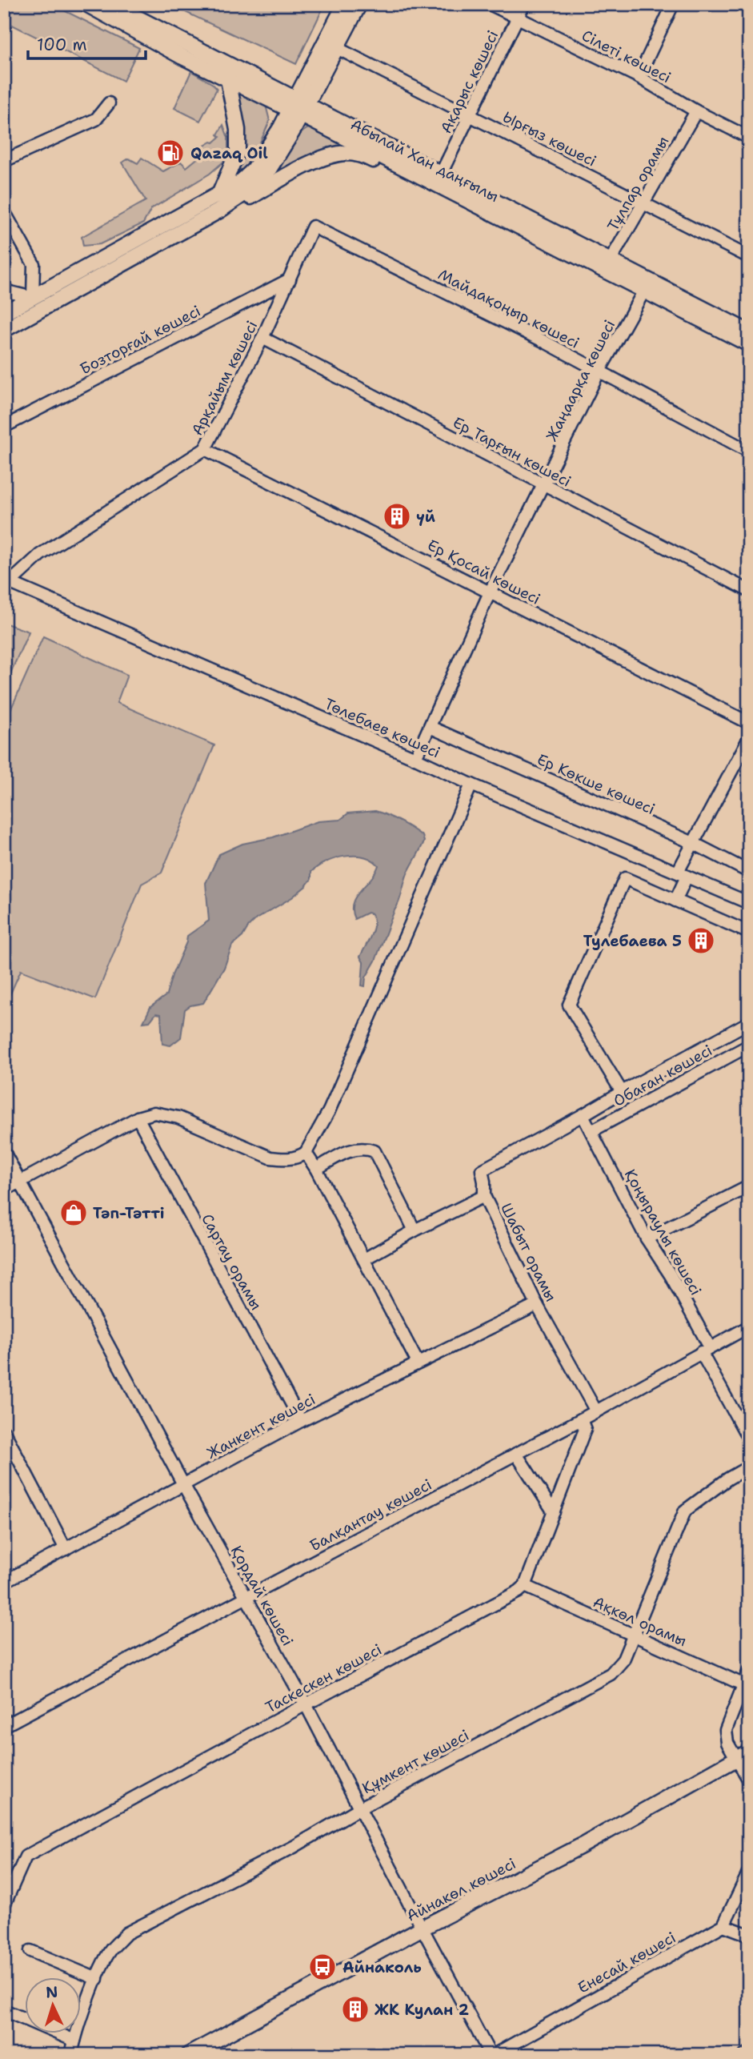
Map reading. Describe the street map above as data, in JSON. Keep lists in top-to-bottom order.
{
  "streets": {
    "main road": ["Абылай Хан даңғылы", "Айнакөл көшесі"],
    "street": [
      "Сілеті көшесі",
      "Ақарыс көшесі",
      "Ырғыз көшесі",
      "Тұлпар орамы",
      "Майдақоңыр көшесі",
      "Бозторғай көшесі",
      "Арқайым көшесі",
      "Жаңаарқа көшесі",
      "Ер Тарғын көшесі",
      "Ер Қосай көшесі",
      "Төлебаев көшесі",
      "Ер Көкше көшесі",
      "Обаған көшесі",
      "Қоңыраулы көшесі",
      "Шабыт орамы",
      "Сартау орамы",
      "Жанкент көшесі",
      "Балқантау көшесі",
      "Қордай көшесі",
      "Ақкөл орамы",
      "Таскескен көшесі",
      "Құмкент көшесі",
      "Енесай көшесі"
    ]
  },
  "crossings": [
    ["Сілеті көшесі", "Ақарыс көшесі"],
    ["Сілеті көшесі", "Тұлпар орамы"],
    ["Ақарыс көшесі", "Ырғыз көшесі"],
    ["Ақарыс көшесі", "Абылай Хан даңғылы"],
    ["Ырғыз көшесі", "Тұлпар орамы"],
    ["Абылай Хан даңғылы", "Тұлпар орамы"],
    ["Абылай Хан даңғылы", "Жаңаарқа көшесі"],
    ["Майдақоңыр көшесі", "Арқайым көшесі"],
    ["Майдақоңыр көшесі", "Жаңаарқа көшесі"],
    ["Бозторғай көшесі", "Арқайым көшесі"],
    ["Арқайым көшесі", "Ер Тарғын көшесі"],
    ["Арқайым көшесі", "Ер Қосай көшесі"],
    ["Арқайым көшесі", "Төлебаев көшесі"],
    ["Жаңаарқа көшесі", "Ер Тарғын көшесі"],
    ["Жаңаарқа көшесі", "Ер Қосай көшесі"],
    ["Жаңаарқа көшесі", "Төлебаев көшесі"],
    ["Жаңаарқа көшесі", "Ер Көкше көшесі"],
    ["Обаған көшесі", "Қоңыраулы көшесі"],
    ["Қоңыраулы көшесі", "Балқантау көшесі"],
    ["Шабыт орамы", "Жанкент көшесі"],
    ["Шабыт орамы", "Балқантау көшесі"],
    ["Сартау орамы", "Жанкент көшесі"],
    ["Жанкент көшесі", "Қордай көшесі"],
    ["Балқантау көшесі", "Қордай көшесі"],
    ["Қордай көшесі", "Таскескен көшесі"],
    ["Қордай көшесі", "Құмкент көшесі"],
    ["Қордай көшесі", "Айнакөл көшесі"],
    ["Қордай көшесі", "Енесай көшесі"],
    ["Ақкөл орамы", "Таскескен көшесі"],
    ["Ақкөл орамы", "Құмкент көшесі"]
  ],
  "places": {
    "fuel station": ["Qazaq Oil"],
    "building": ["үй", "Тулебаева 5", "ЖК Кулан 2"],
    "shop": ["Тәп-Тәтті"],
    "bus stop": ["Айнаколь"]
  },
  "scale_bar": "100 m",
  "north": "top"
}
